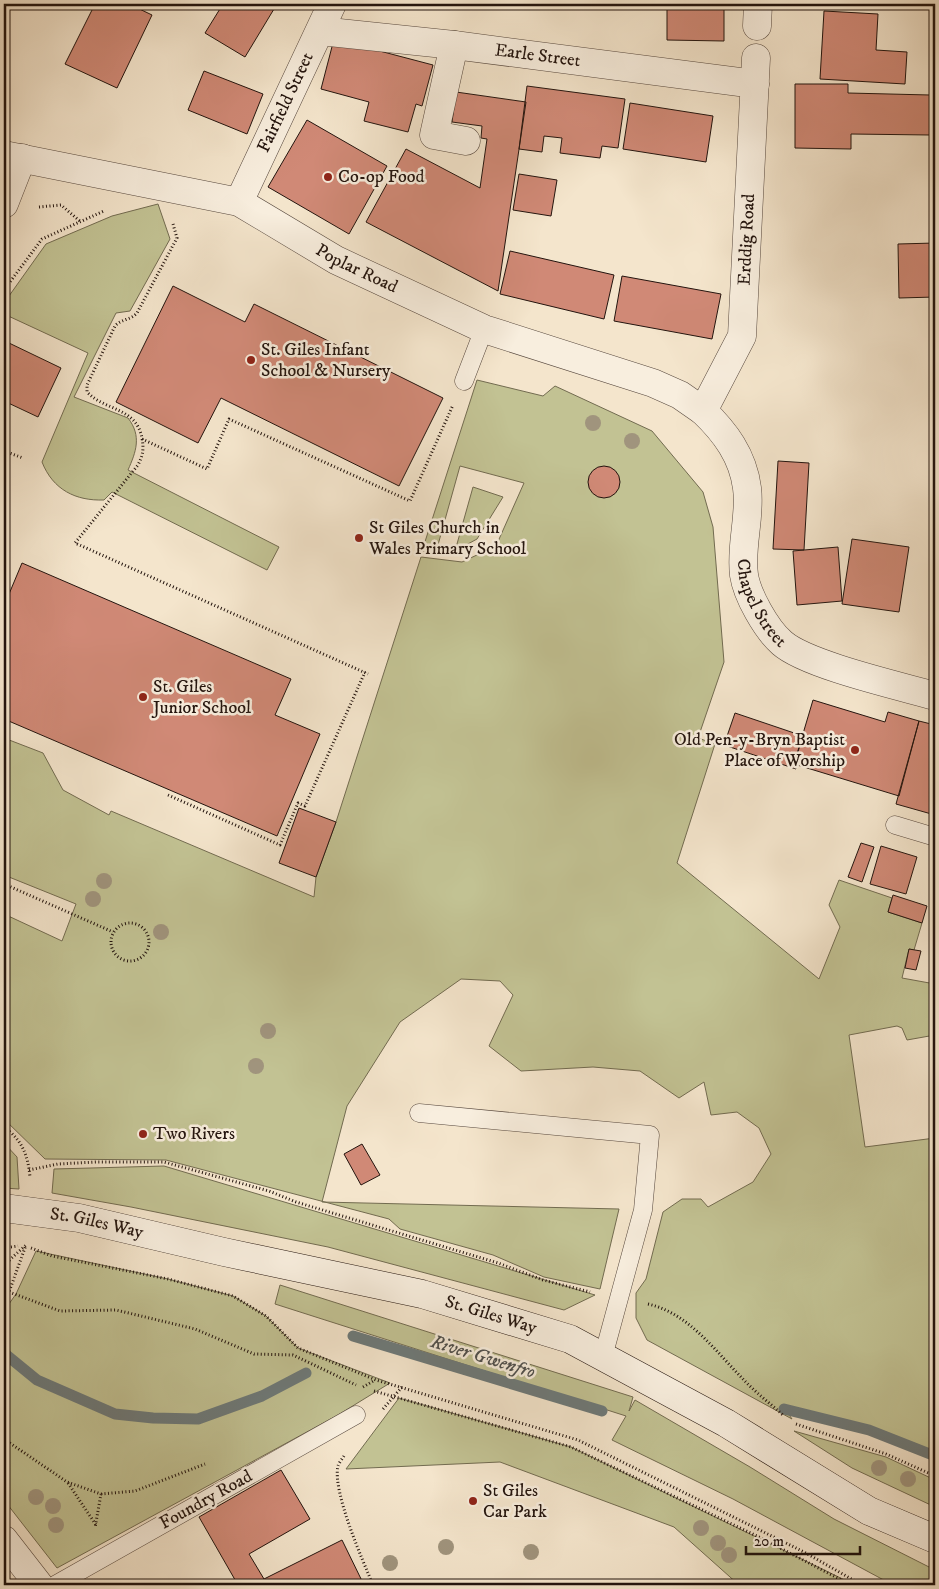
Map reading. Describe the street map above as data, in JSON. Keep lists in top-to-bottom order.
{
  "streets": {
    "street": [
      "Earle Street",
      "Fairfield Street",
      "Erddig Road",
      "Poplar Road",
      "Chapel Street",
      "St. Giles Way"
    ],
    "lane": ["Foundry Road"]
  },
  "crossings": [
    ["Earle Street", "Fairfield Street"],
    ["Earle Street", "Erddig Road"],
    ["Fairfield Street", "Poplar Road"],
    ["Erddig Road", "Poplar Road"],
    ["Erddig Road", "Chapel Street"],
    ["Poplar Road", "Chapel Street"]
  ],
  "water": ["River Gwenfro"],
  "places": [
    "Co-op Food",
    "St. Giles Infant School & Nursery",
    "St Giles Church in Wales Primary School",
    "St. Giles Junior School",
    "Old Pen-y-Bryn Baptist Place of Worship",
    "Two Rivers",
    "St Giles Car Park"
  ],
  "scale_bar": "20 m"
}
